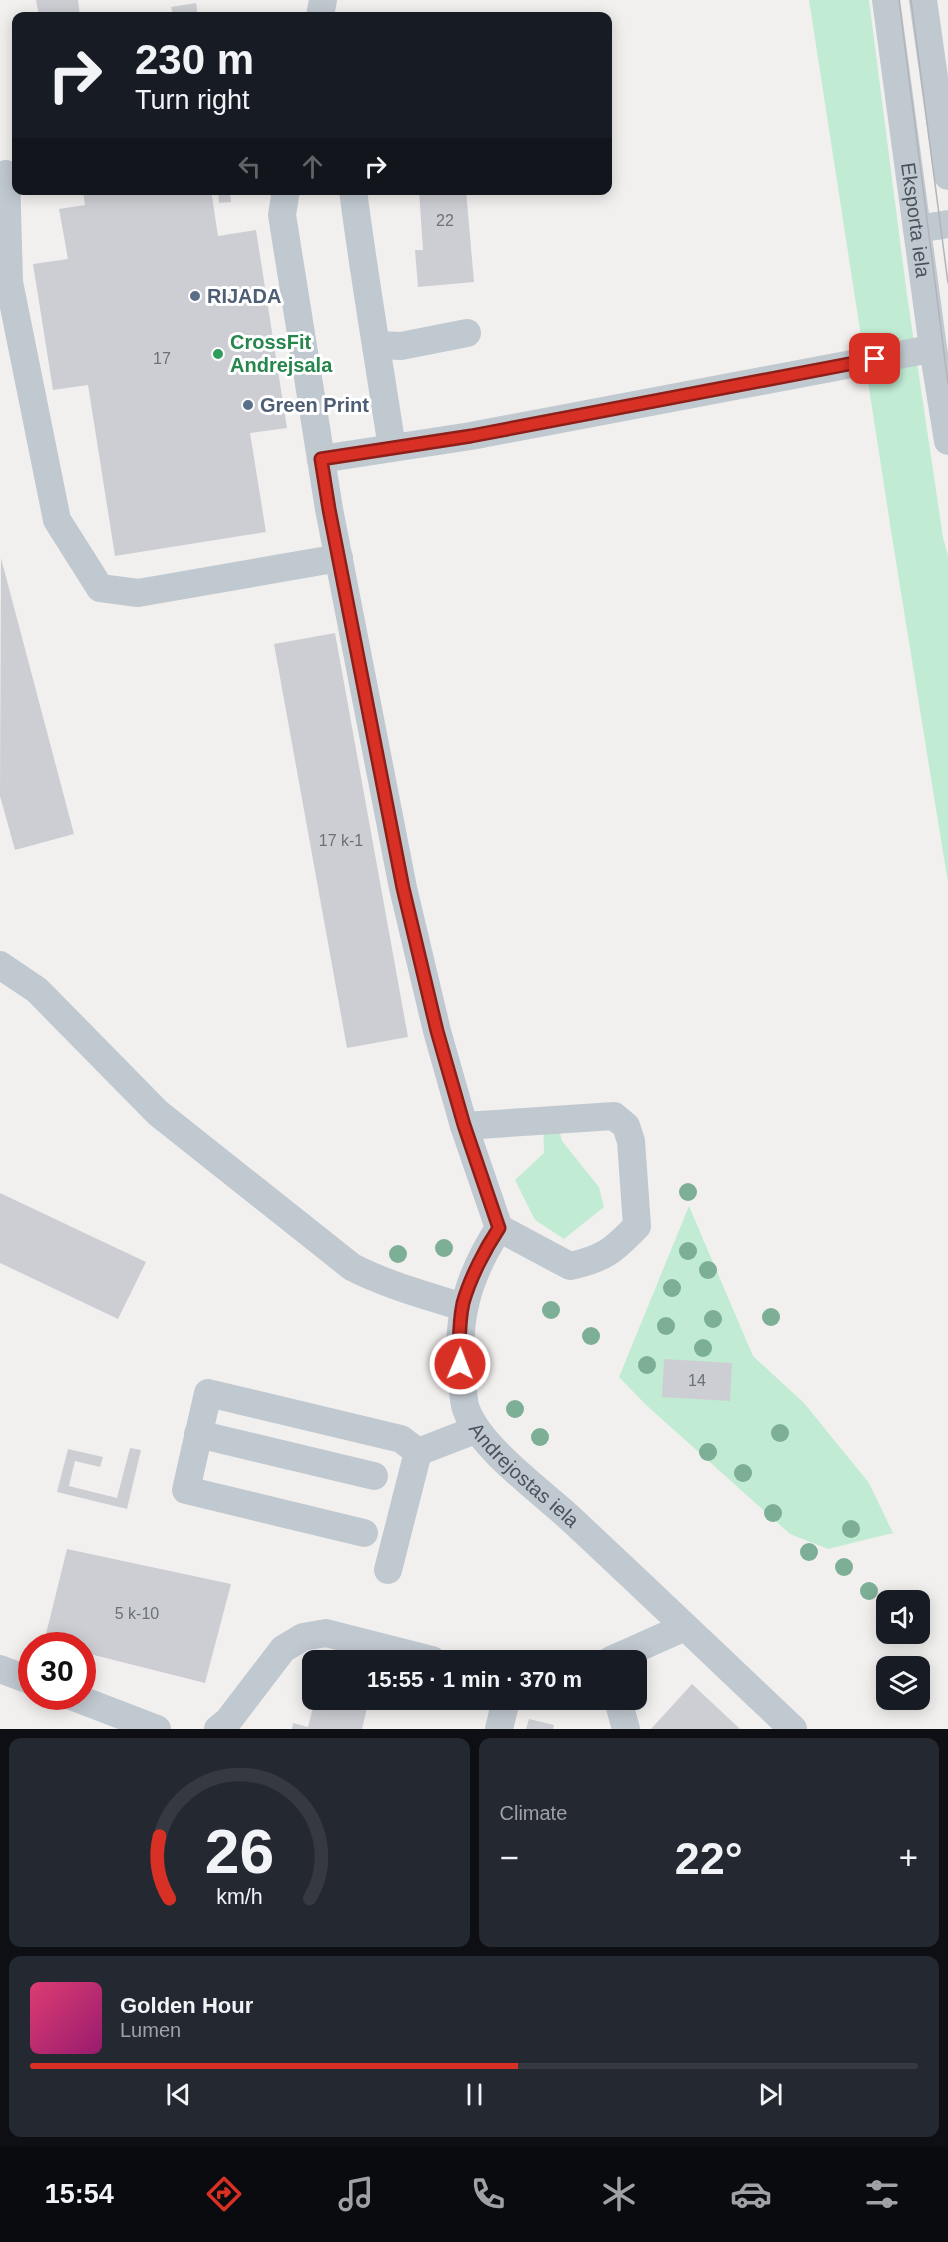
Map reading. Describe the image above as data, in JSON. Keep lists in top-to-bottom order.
{
  "streets": {
    "street": ["Eksporta iela", "Andrejostas iela"]
  },
  "places": ["RIJADA", "CrossFit Andrejsala", "Green Print"],
  "house_numbers": [
    "22",
    "17",
    "17 k-1",
    "14",
    "5 k-10"
  ],
  "page": {
    "turn": ["230 m", "Turn right"],
    "limit": "30",
    "trip": "15:55 · 1 min · 370 m",
    "tile": "Climate",
    "heat": ["−", "22°", "+"],
    "song": ["Golden Hour", "Lumen"],
    "tabs": "15:54",
    "gauge": ["26", "km/h"]
  }
}
